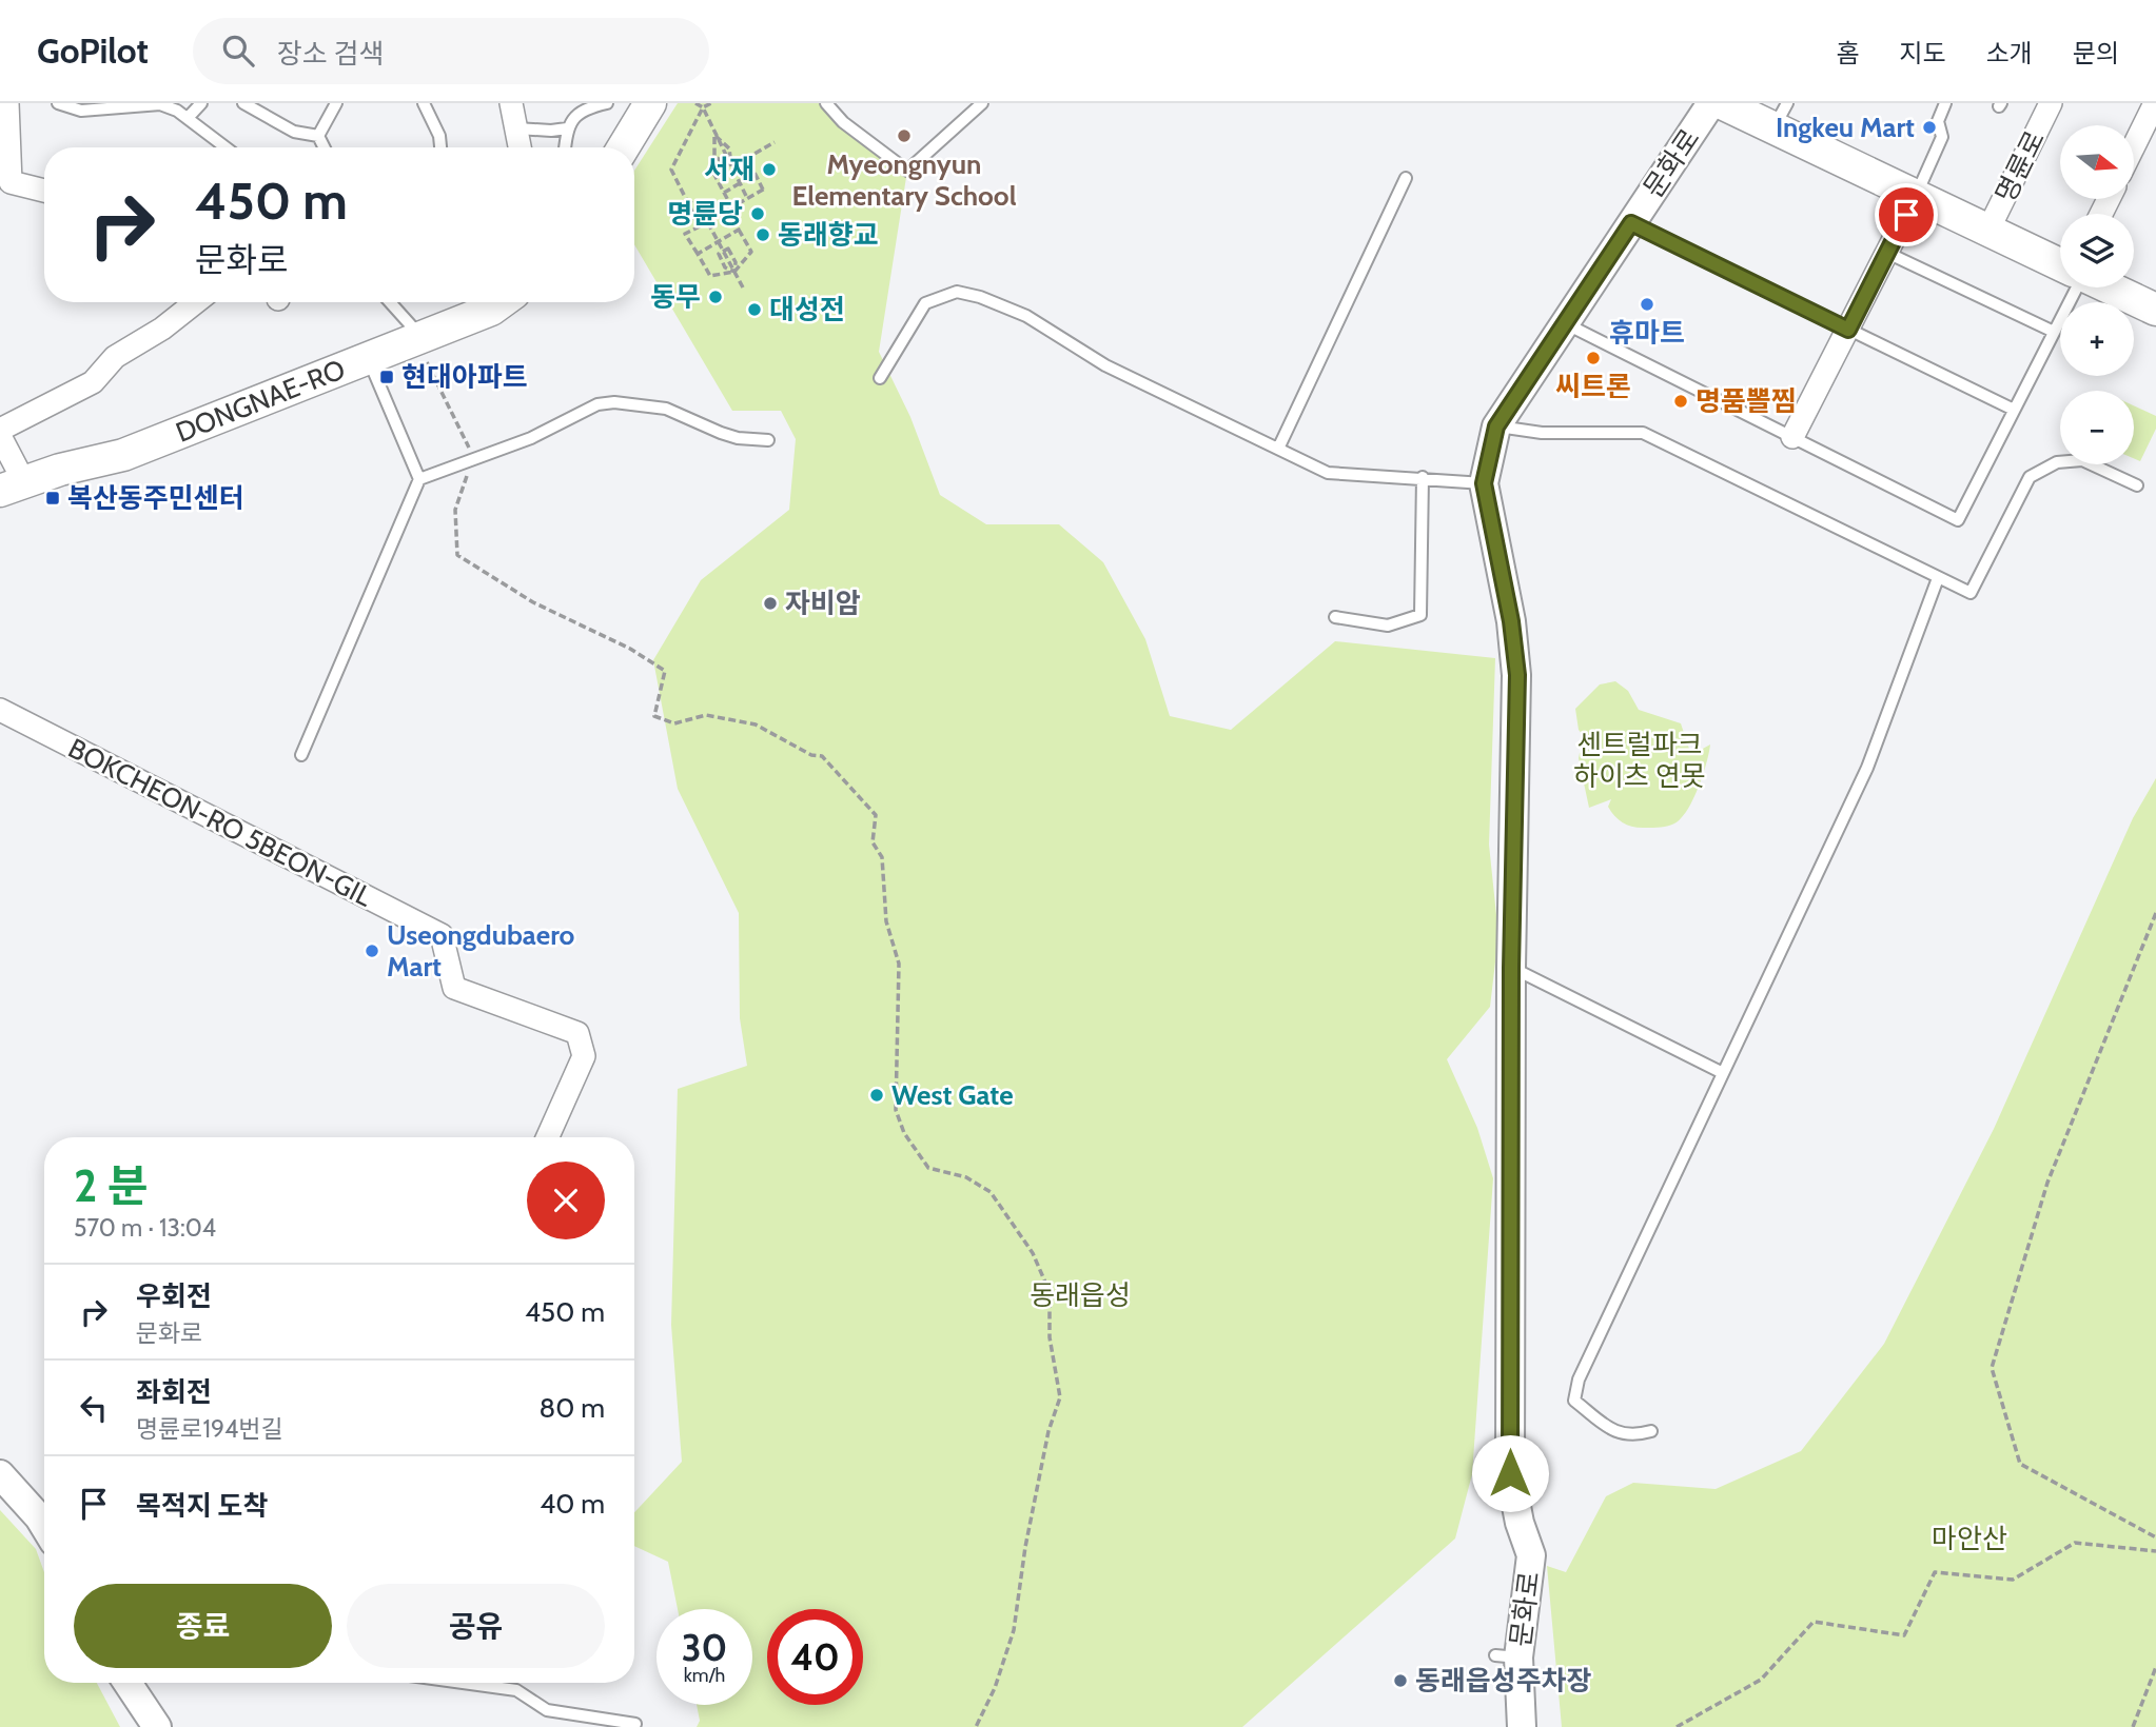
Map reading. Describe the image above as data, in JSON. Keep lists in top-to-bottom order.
{
  "streets": {
    "main road": ["DONGNAE-RO"],
    "street": ["문화로", "명륜로", "BOKCHEON-RO 5BEON-GIL"]
  },
  "parks": ["센트럴파크 하이츠 연못", "동래읍성", "마안산"],
  "places": {
    "other": [
      "Ingkeu Mart",
      "Myeongnyun Elementary School",
      "서재",
      "명륜당",
      "동래향교",
      "동무",
      "휴마트",
      "대성전",
      "씨트론",
      "명품뽈찜",
      "자비암",
      "Useongdubaero Mart",
      "West Gate",
      "동래읍성주차장"
    ],
    "transit": ["현대아파트", "복산동주민센터"]
  },
  "north": "right",
  "page": {
    "header": "GoPilot",
    "search": "장소 검색",
    "nav": [
      "홈",
      "지도",
      "소개",
      "문의"
    ],
    "map_buttons": ["+", "−"],
    "turn": ["450 m", "문화로"],
    "heading": ["2 분", "570 m · 13:04"],
    "list": [
      {
        "name": "우회전",
        "note": "문화로",
        "value": "450 m"
      },
      {
        "name": "좌회전",
        "note": "명륜로194번길",
        "value": "80 m"
      },
      {
        "name": "목적지 도착",
        "value": "40 m"
      }
    ],
    "buttons": ["종료", "공유"],
    "speed": "30 km/h",
    "limit": "40"
  }
}
